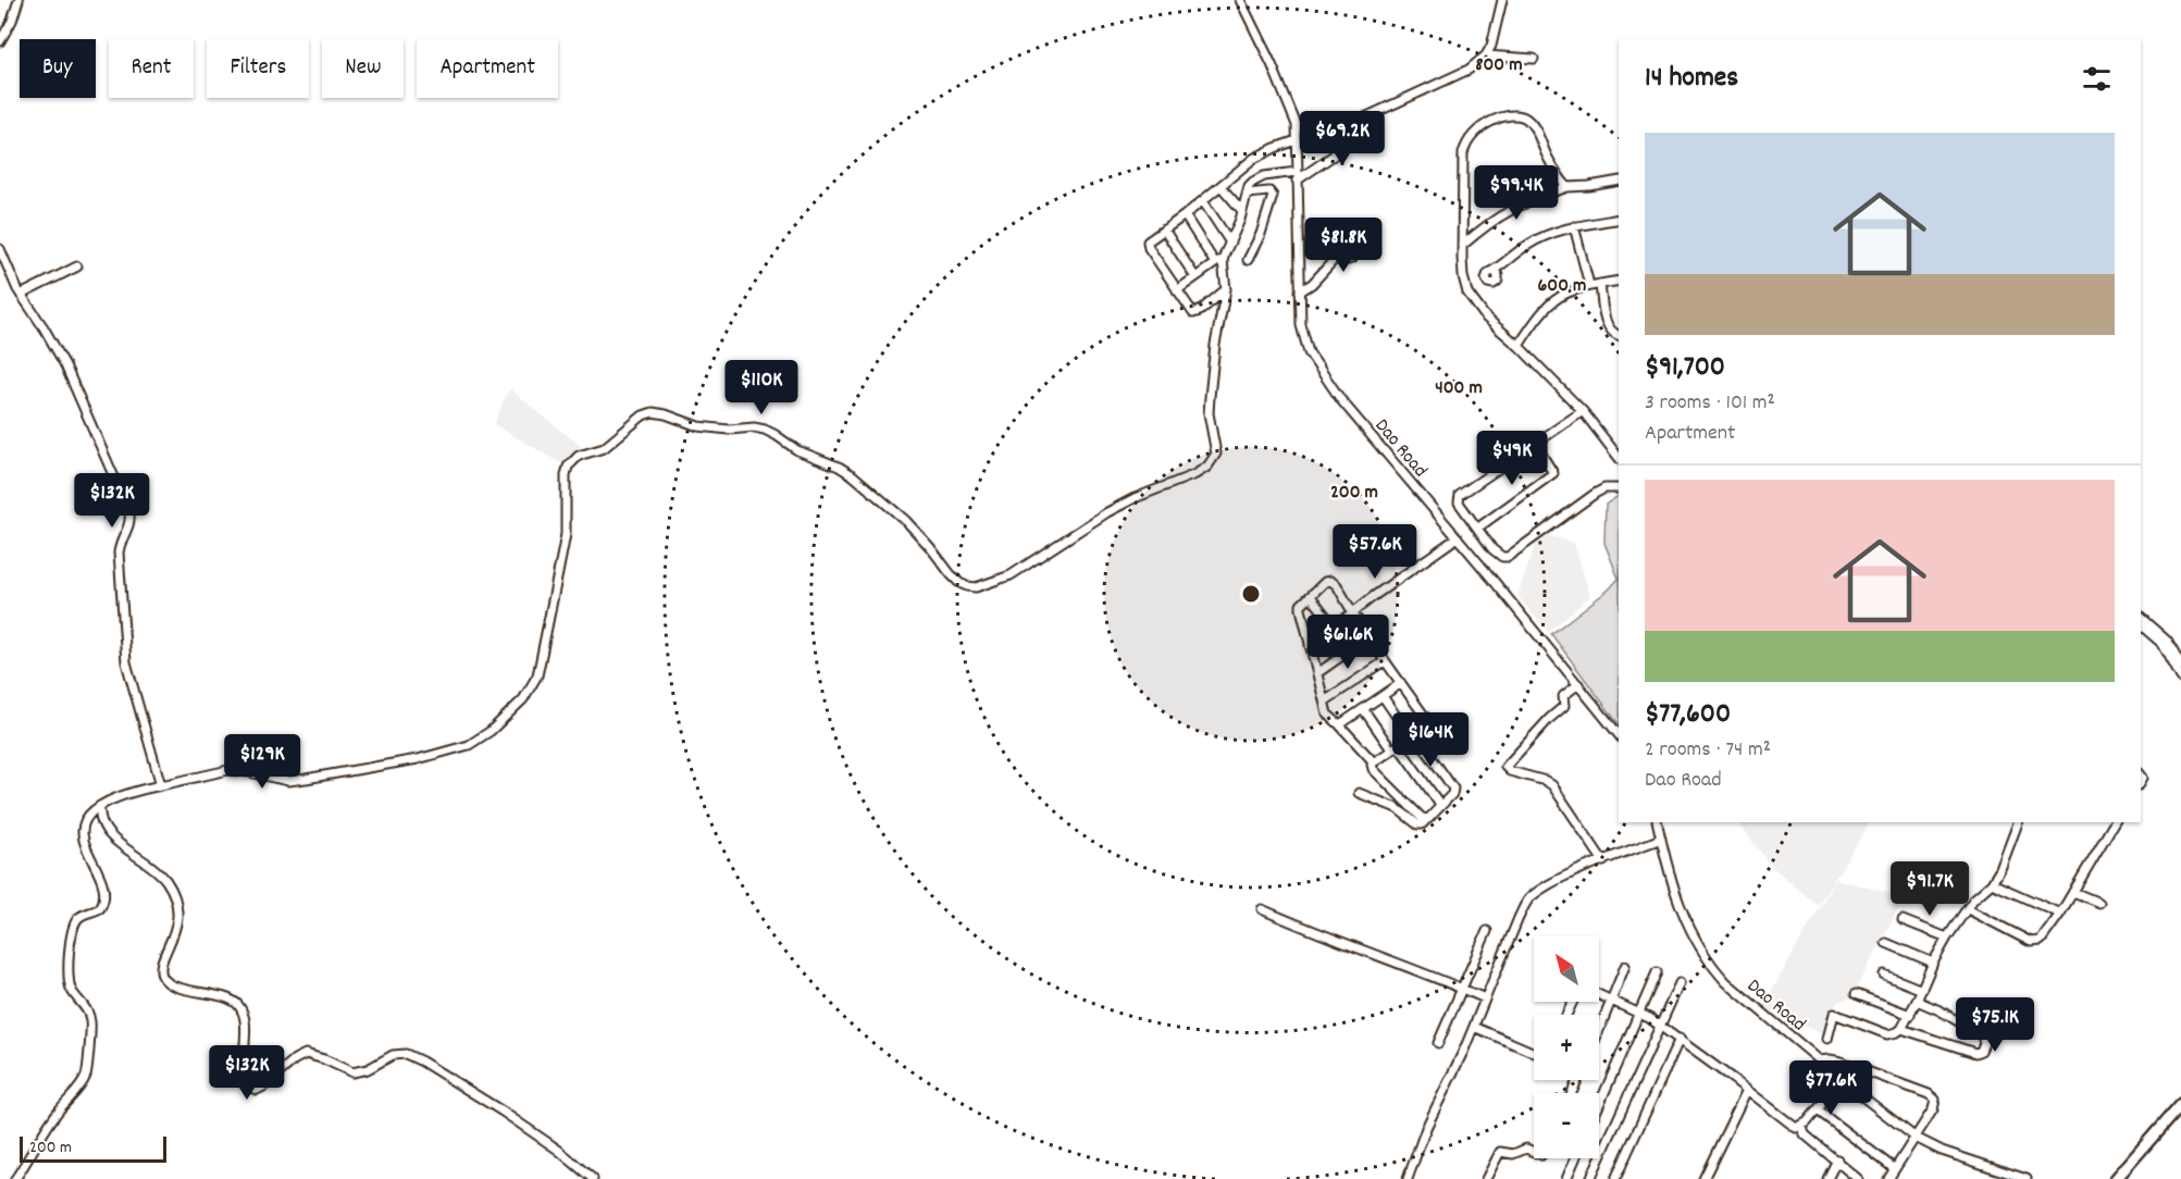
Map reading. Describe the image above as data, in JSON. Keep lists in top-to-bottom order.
{
  "streets": {
    "street": ["Dao Road"]
  },
  "scale_bar": "200 m",
  "north": "top left",
  "page": {
    "chip": [
      "Buy",
      "Rent",
      "Filters",
      "New",
      "Apartment"
    ],
    "heading": "14 homes",
    "price": [
      "$69.2K",
      "$99.4K",
      "$81.8K",
      "$110K",
      "$49K",
      "$132K",
      "$57.6K",
      "$61.6K",
      "$164K",
      "$129K",
      "$91.7K",
      "$75.1K",
      "$132K",
      "$77.6K"
    ],
    "list": [
      {
        "name": "$91,700",
        "note": "3 rooms · 101 m² · Apartment"
      },
      {
        "name": "$77,600",
        "note": "2 rooms · 74 m² · Dao Road"
      }
    ],
    "map_buttons": ["+", "−"],
    "scale": "200 m"
  },
  "rings": [
    "800 m",
    "600 m",
    "400 m",
    "200 m"
  ]
}
